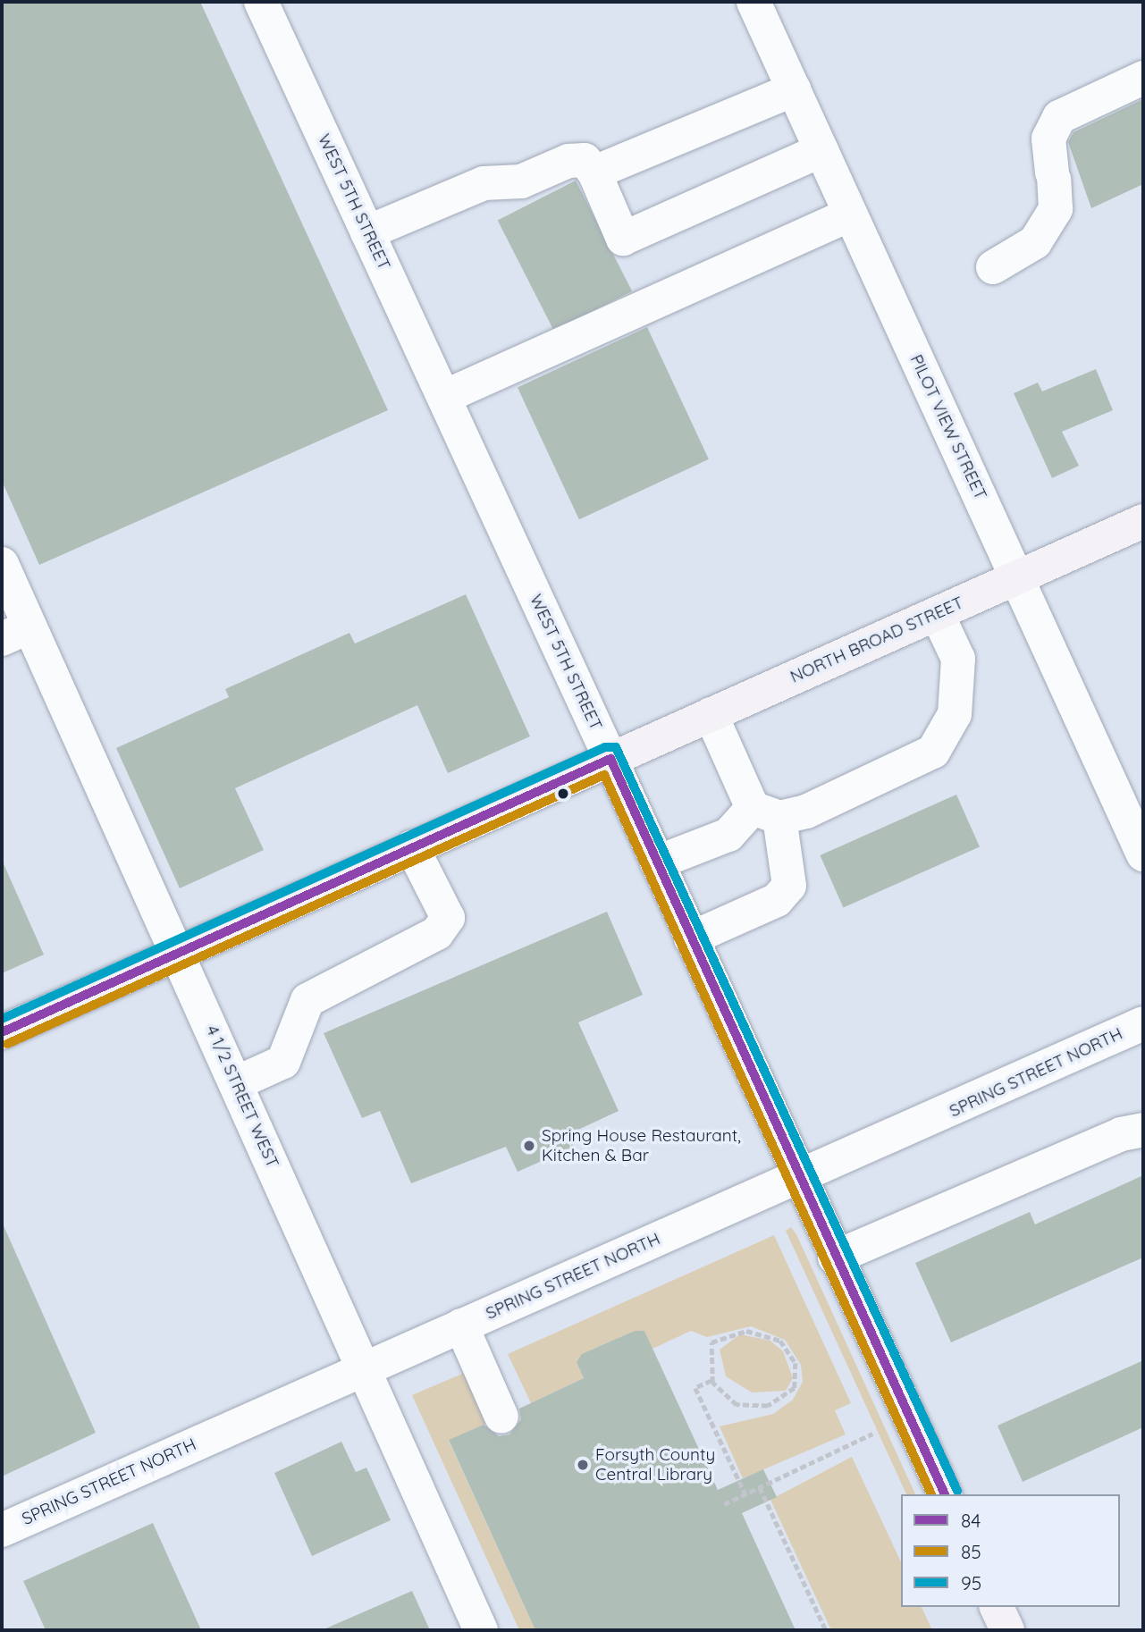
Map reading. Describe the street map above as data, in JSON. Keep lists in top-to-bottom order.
{
  "streets": {
    "main road": ["WEST 5TH STREET", "NORTH BROAD STREET"],
    "street": ["PILOT VIEW STREET", "SPRING STREET NORTH", "4 1/2 STREET WEST"]
  },
  "crossings": [
    ["WEST 5TH STREET", "NORTH BROAD STREET"],
    ["WEST 5TH STREET", "SPRING STREET NORTH"],
    ["PILOT VIEW STREET", "NORTH BROAD STREET"],
    ["NORTH BROAD STREET", "4 1/2 STREET WEST"],
    ["SPRING STREET NORTH", "4 1/2 STREET WEST"]
  ],
  "places": ["Spring House Restaurant, Kitchen & Bar", "Forsyth County Central Library"],
  "lines": ["transit line 95", "transit line 84", "transit line 85"],
  "legend": ["84", "85", "95"]
}
